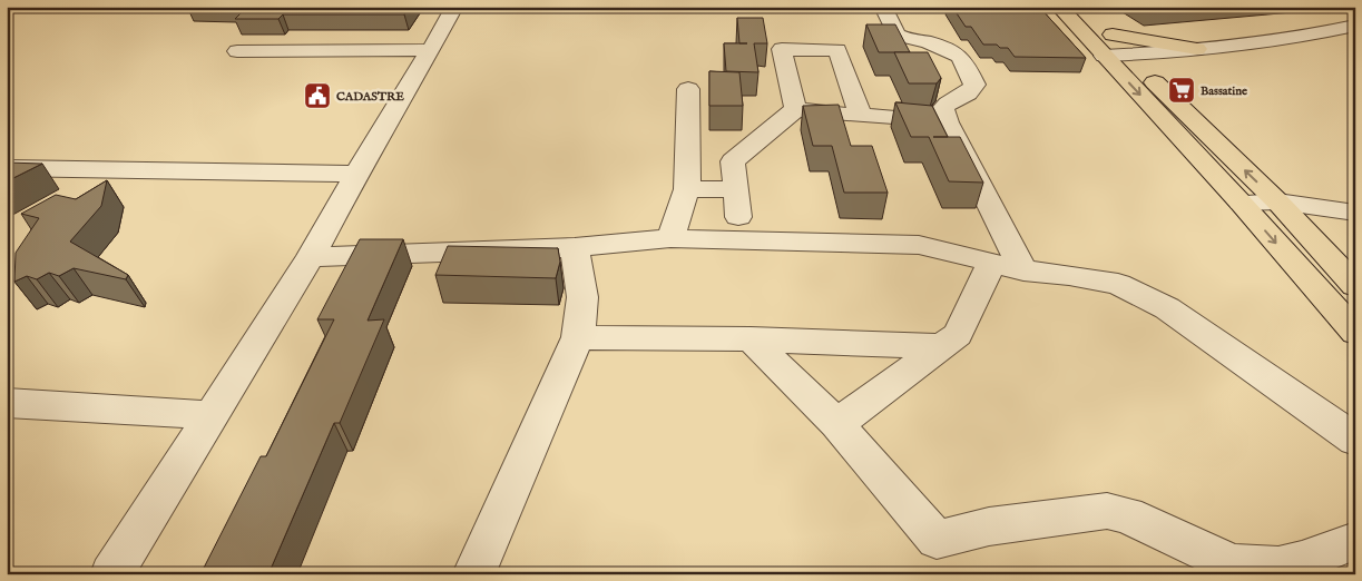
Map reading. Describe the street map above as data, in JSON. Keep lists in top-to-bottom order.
{
  "places": {
    "supermarket": ["Bassatine"],
    "public building": ["CADASTRE"]
  }
}
